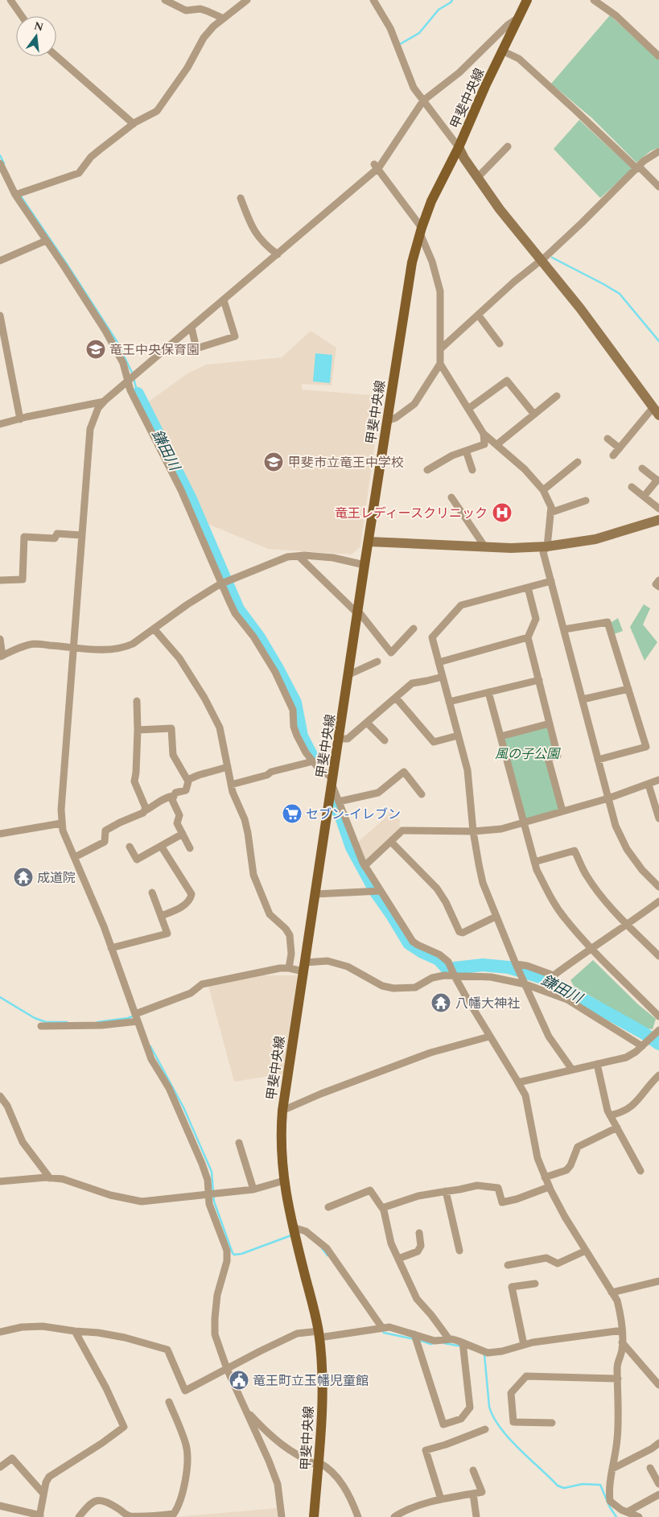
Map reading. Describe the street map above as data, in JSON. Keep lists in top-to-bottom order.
{
  "streets": {
    "main road": ["甲斐中央線"]
  },
  "water": ["鎌田川"],
  "parks": ["風の子公園"],
  "places": {
    "school or university": ["竜王中央保育園", "甲斐市立竜王中学校"],
    "hospital": ["竜王レディースクリニック"],
    "supermarket": ["セブン-イレブン"],
    "temple": ["成道院", "八幡大神社"],
    "public building": ["竜王町立玉幡児童館"]
  },
  "north": "top"
}
